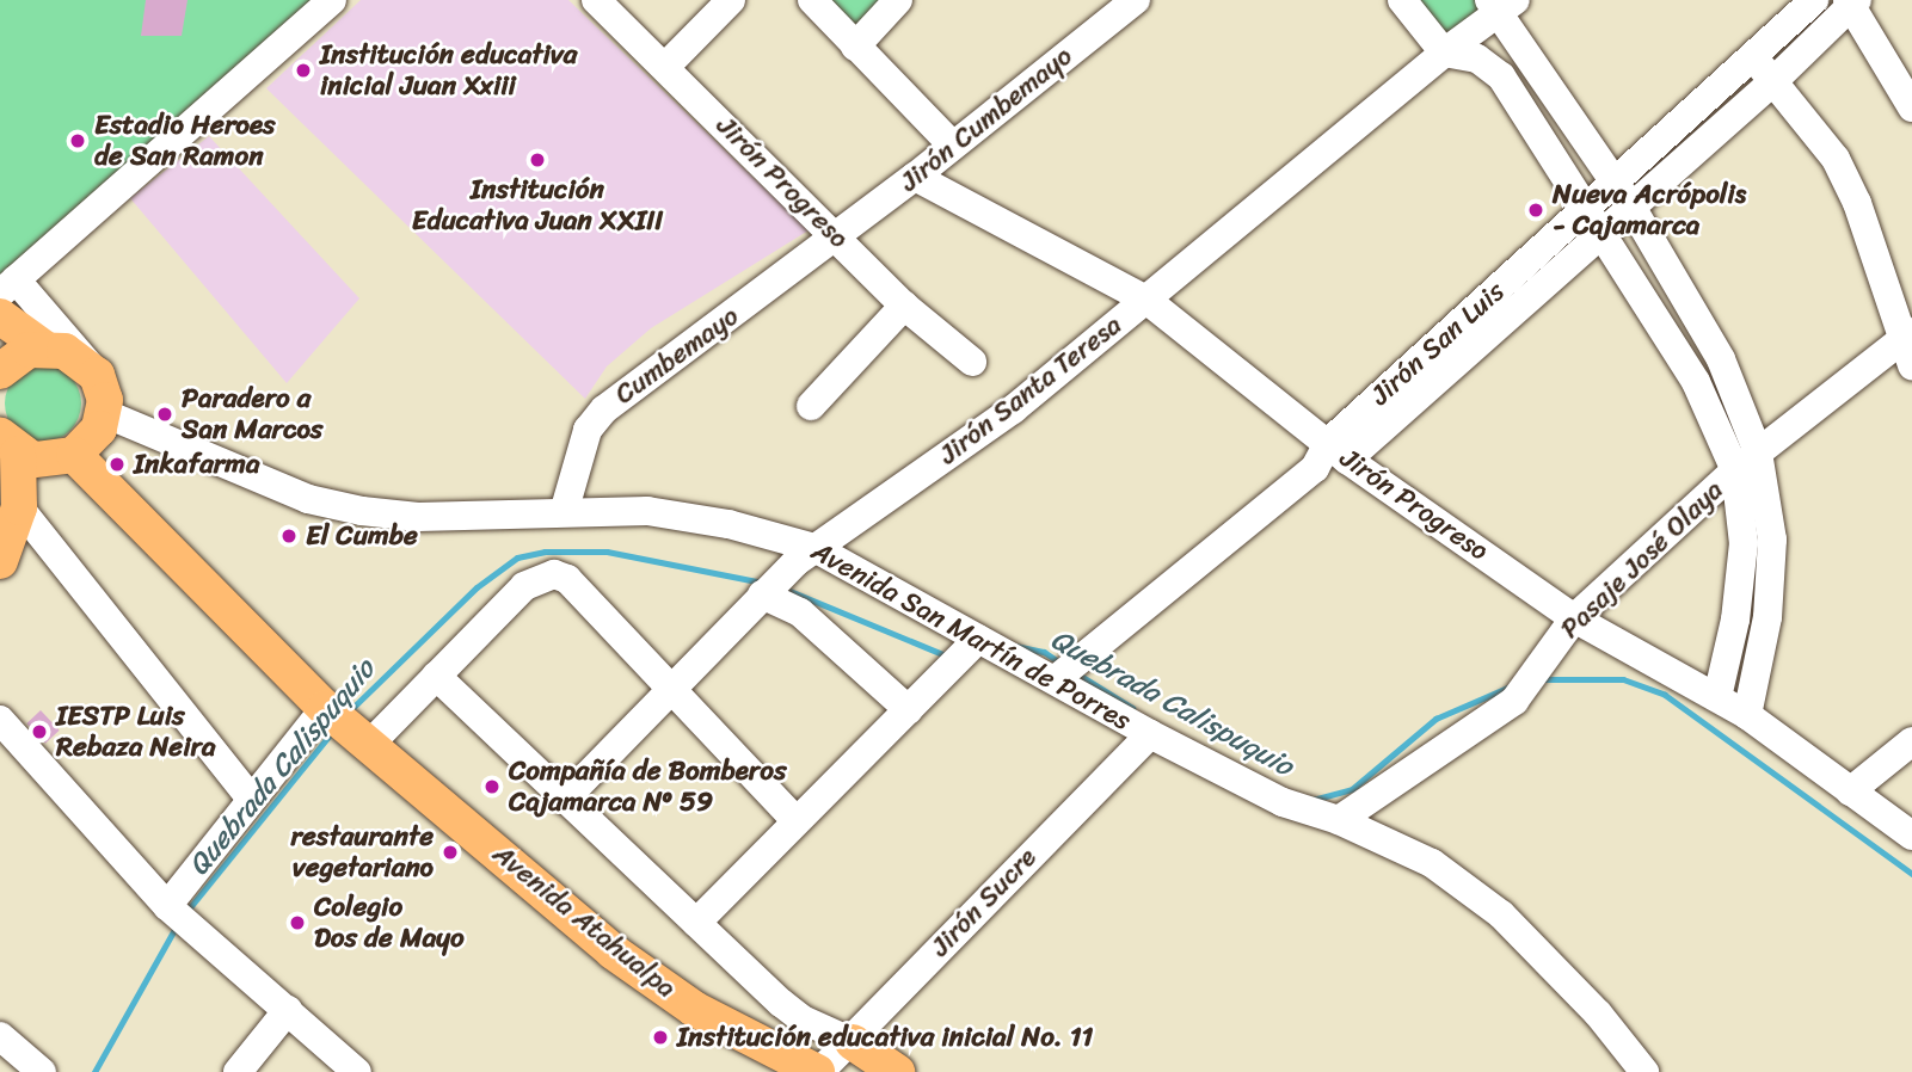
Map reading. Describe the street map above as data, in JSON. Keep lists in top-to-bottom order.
{
  "streets": {
    "main road": ["Avenida Atahualpa"],
    "street": [
      "Jirón Cumbemayo",
      "Jirón Progreso",
      "Jirón San Luis",
      "Cumbemayo",
      "Jirón Santa Teresa",
      "Pasaje José Olaya",
      "Avenida San Martín de Porres",
      "Jirón Sucre"
    ]
  },
  "crossings": [
    ["Jirón Cumbemayo", "Jirón Progreso"],
    ["Jirón Cumbemayo", "Cumbemayo"],
    ["Jirón Progreso", "Jirón San Luis"],
    ["Jirón Progreso", "Cumbemayo"],
    ["Jirón Progreso", "Jirón Santa Teresa"],
    ["Jirón Progreso", "Pasaje José Olaya"],
    ["Jirón San Luis", "Avenida San Martín de Porres"],
    ["Cumbemayo", "Avenida San Martín de Porres"],
    ["Jirón Santa Teresa", "Avenida San Martín de Porres"],
    ["Pasaje José Olaya", "Avenida San Martín de Porres"],
    ["Avenida San Martín de Porres", "Jirón Sucre"],
    ["Jirón Sucre", "Avenida Atahualpa"]
  ],
  "water": ["Quebrada Calispuquio"],
  "places": [
    "Institución educativa inicial Juan Xxiii",
    "Estadio Heroes de San Ramon",
    "Institución Educativa Juan XXIII",
    "Nueva Acrópolis - Cajamarca",
    "Paradero a San Marcos",
    "Inkafarma",
    "El Cumbe",
    "IESTP Luis Rebaza Neira",
    "Compañía de Bomberos Cajamarca Nº 59",
    "restaurante vegetariano",
    "Colegio Dos de Mayo",
    "Institución educativa inicial No. 11"
  ]
}
